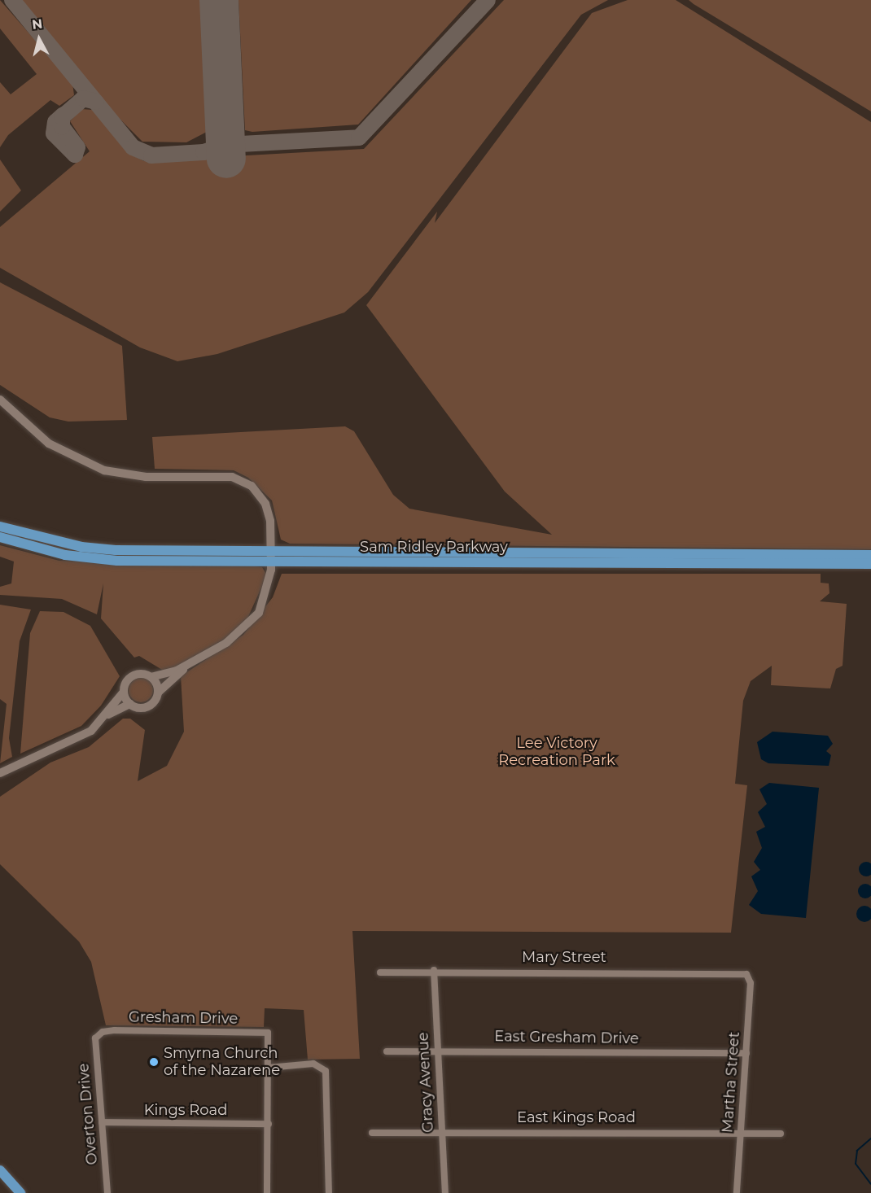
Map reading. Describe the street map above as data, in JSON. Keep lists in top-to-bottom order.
{
  "streets": {
    "main road": ["Sam Ridley Parkway"],
    "street": [
      "Mary Street",
      "Gresham Drive",
      "East Gresham Drive",
      "Gracy Avenue",
      "Martha Street",
      "Kings Road",
      "Overton Drive",
      "East Kings Road"
    ]
  },
  "crossings": [
    ["Mary Street", "Gracy Avenue"],
    ["Mary Street", "Martha Street"],
    ["Gresham Drive", "Overton Drive"],
    ["East Gresham Drive", "Gracy Avenue"],
    ["East Gresham Drive", "Martha Street"],
    ["Gracy Avenue", "East Kings Road"],
    ["Martha Street", "East Kings Road"],
    ["Kings Road", "Overton Drive"]
  ],
  "parks": ["Lee Victory Recreation Park"],
  "places": ["Smyrna Church of the Nazarene"],
  "north": "top"
}
